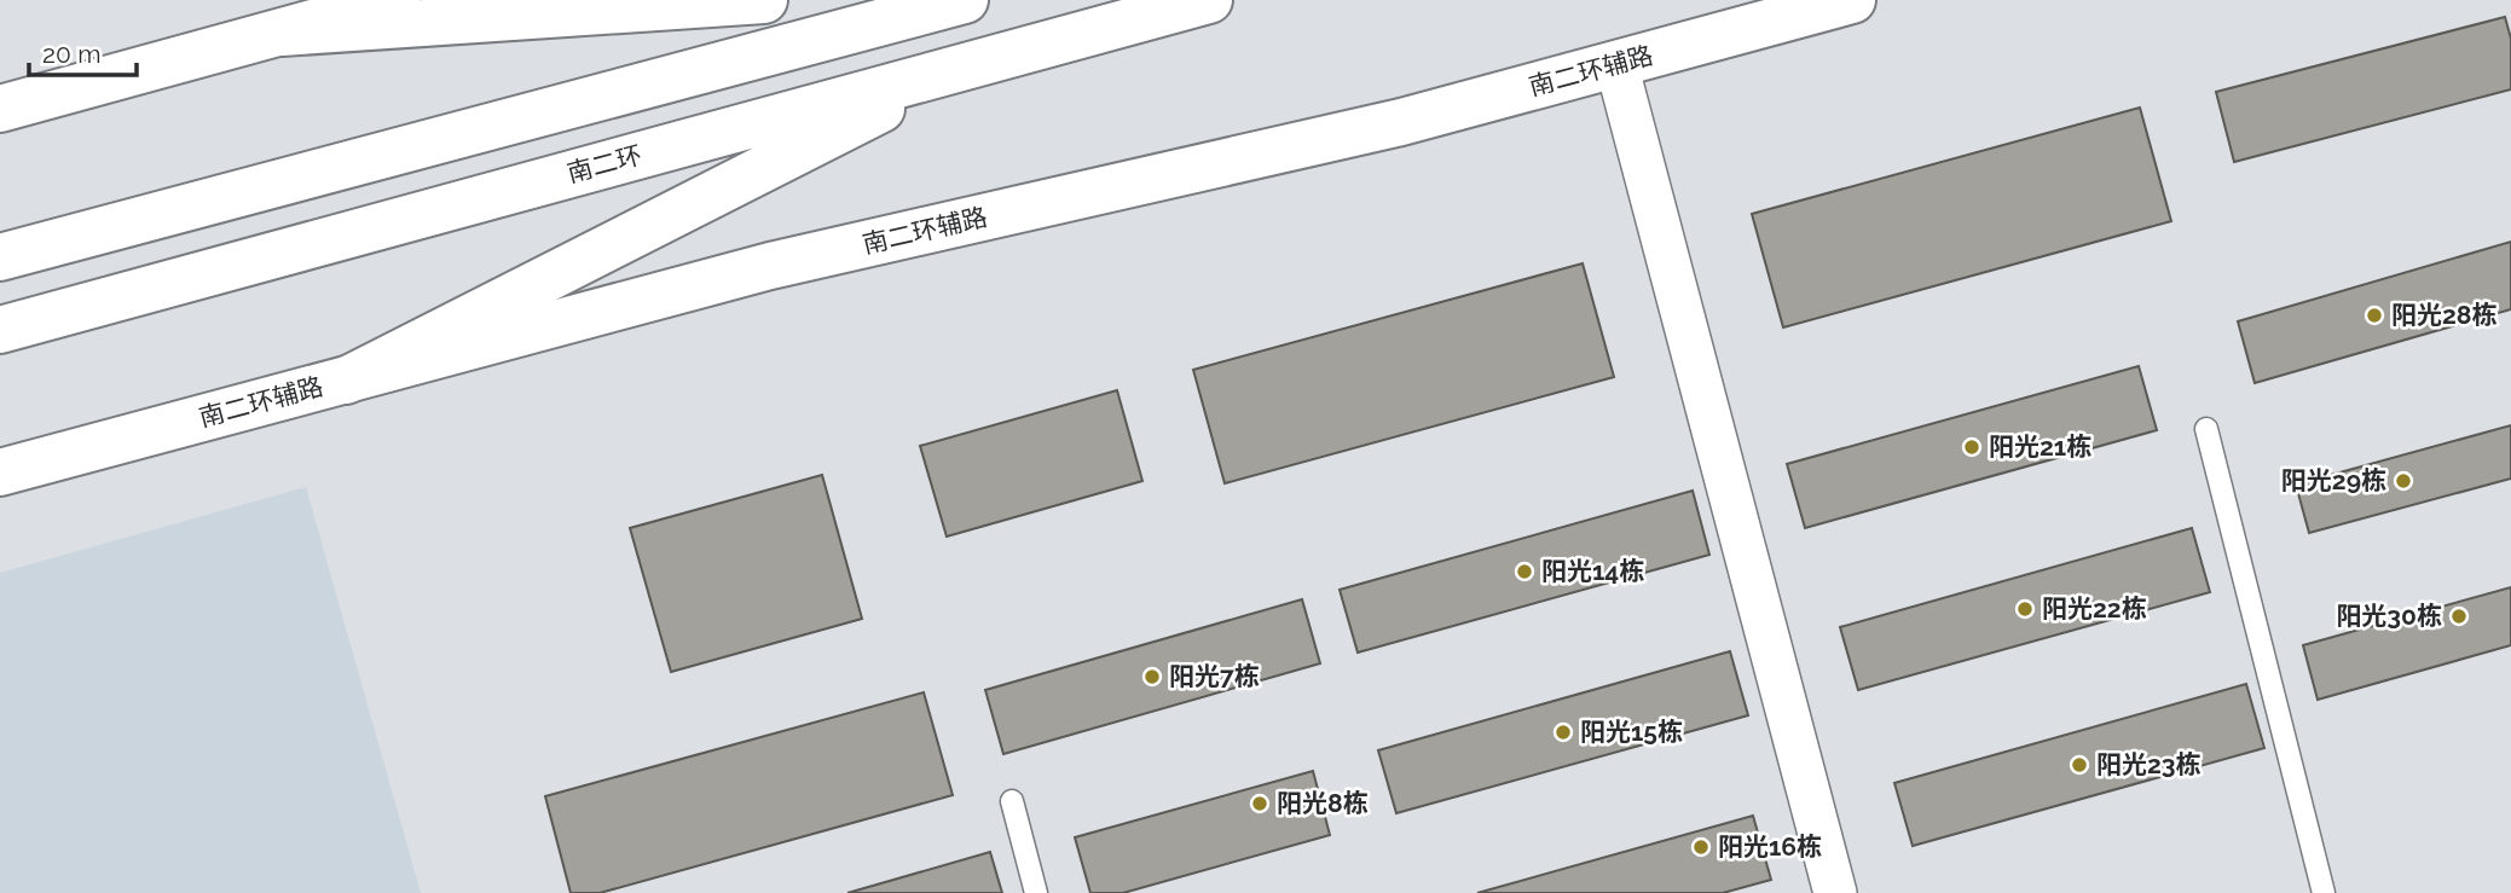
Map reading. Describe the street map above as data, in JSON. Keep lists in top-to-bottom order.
{
  "streets": {
    "main road": ["南二环辅路", "南二环"]
  },
  "places": [
    "阳光28栋",
    "阳光21栋",
    "阳光29栋",
    "阳光14栋",
    "阳光22栋",
    "阳光30栋",
    "阳光7栋",
    "阳光15栋",
    "阳光23栋",
    "阳光8栋",
    "阳光16栋"
  ],
  "scale_bar": "20 m"
}
